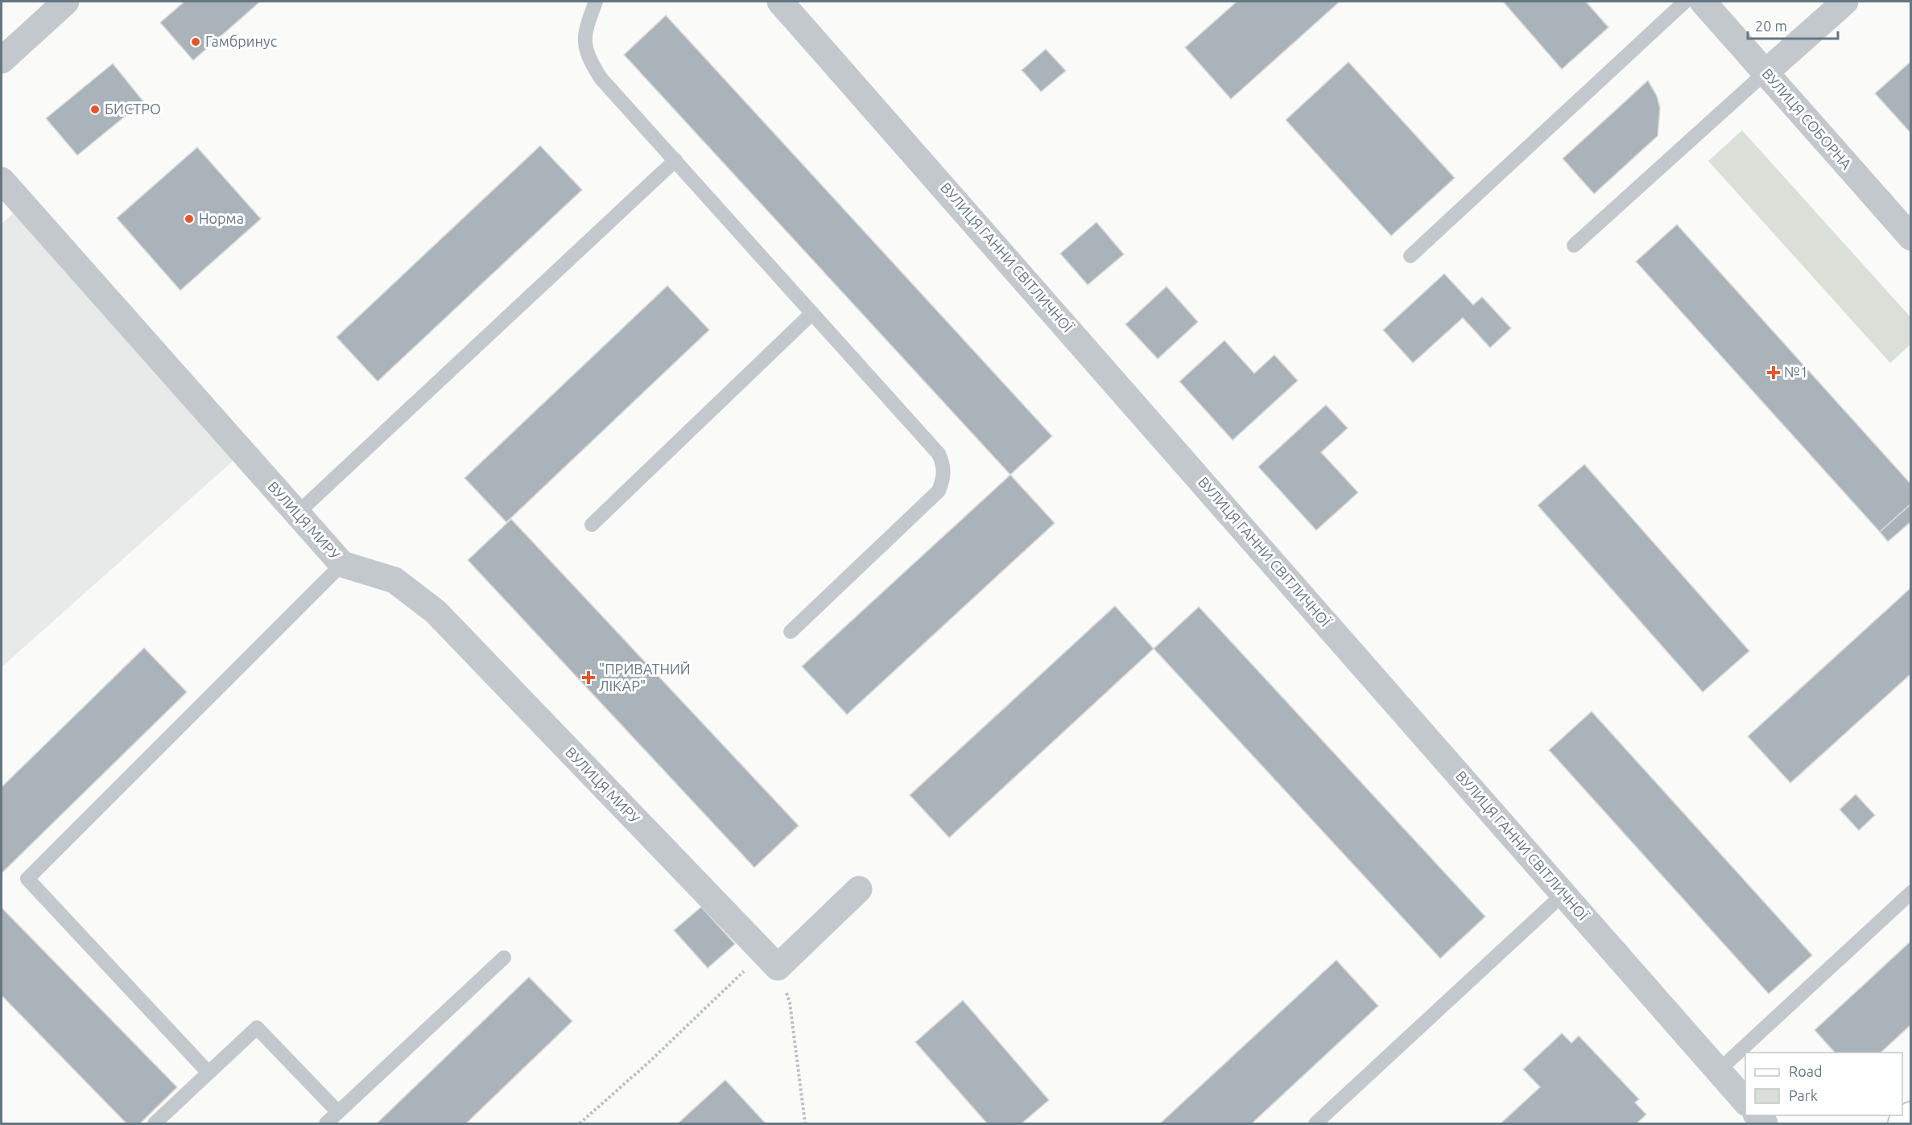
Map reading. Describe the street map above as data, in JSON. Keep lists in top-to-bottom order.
{
  "streets": {
    "street": ["ВУЛИЦЯ СОБОРНА", "ВУЛИЦЯ ГАННИ СВІТЛИЧНОЇ", "ВУЛИЦЯ МИРУ"]
  },
  "places": {
    "other": ["Гамбринус", "БИСТРО", "Норма"],
    "health": ["№1", "\"ПРИВАТНИЙ ЛІКАР\""]
  },
  "legend": ["Road", "Park"],
  "scale_bar": "20 m"
}
